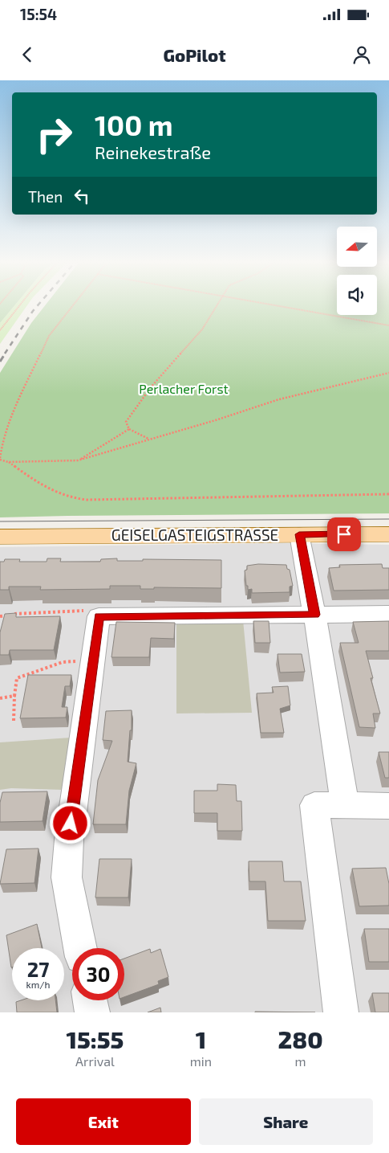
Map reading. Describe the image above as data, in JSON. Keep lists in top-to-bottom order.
{
  "streets": {
    "main road": ["GEISELGASTEIGSTRASSE"]
  },
  "parks": ["Perlacher Forst"],
  "north": "left",
  "page": {
    "status": "15:54",
    "header": "GoPilot",
    "turn": ["100 m", "Reinekestraße"],
    "then": "Then",
    "speed": "27 km/h",
    "limit": "30",
    "eta": [
      "15:55",
      "Arrival",
      "1",
      "min",
      "280",
      "m"
    ],
    "buttons": ["Exit", "Share"]
  }
}
